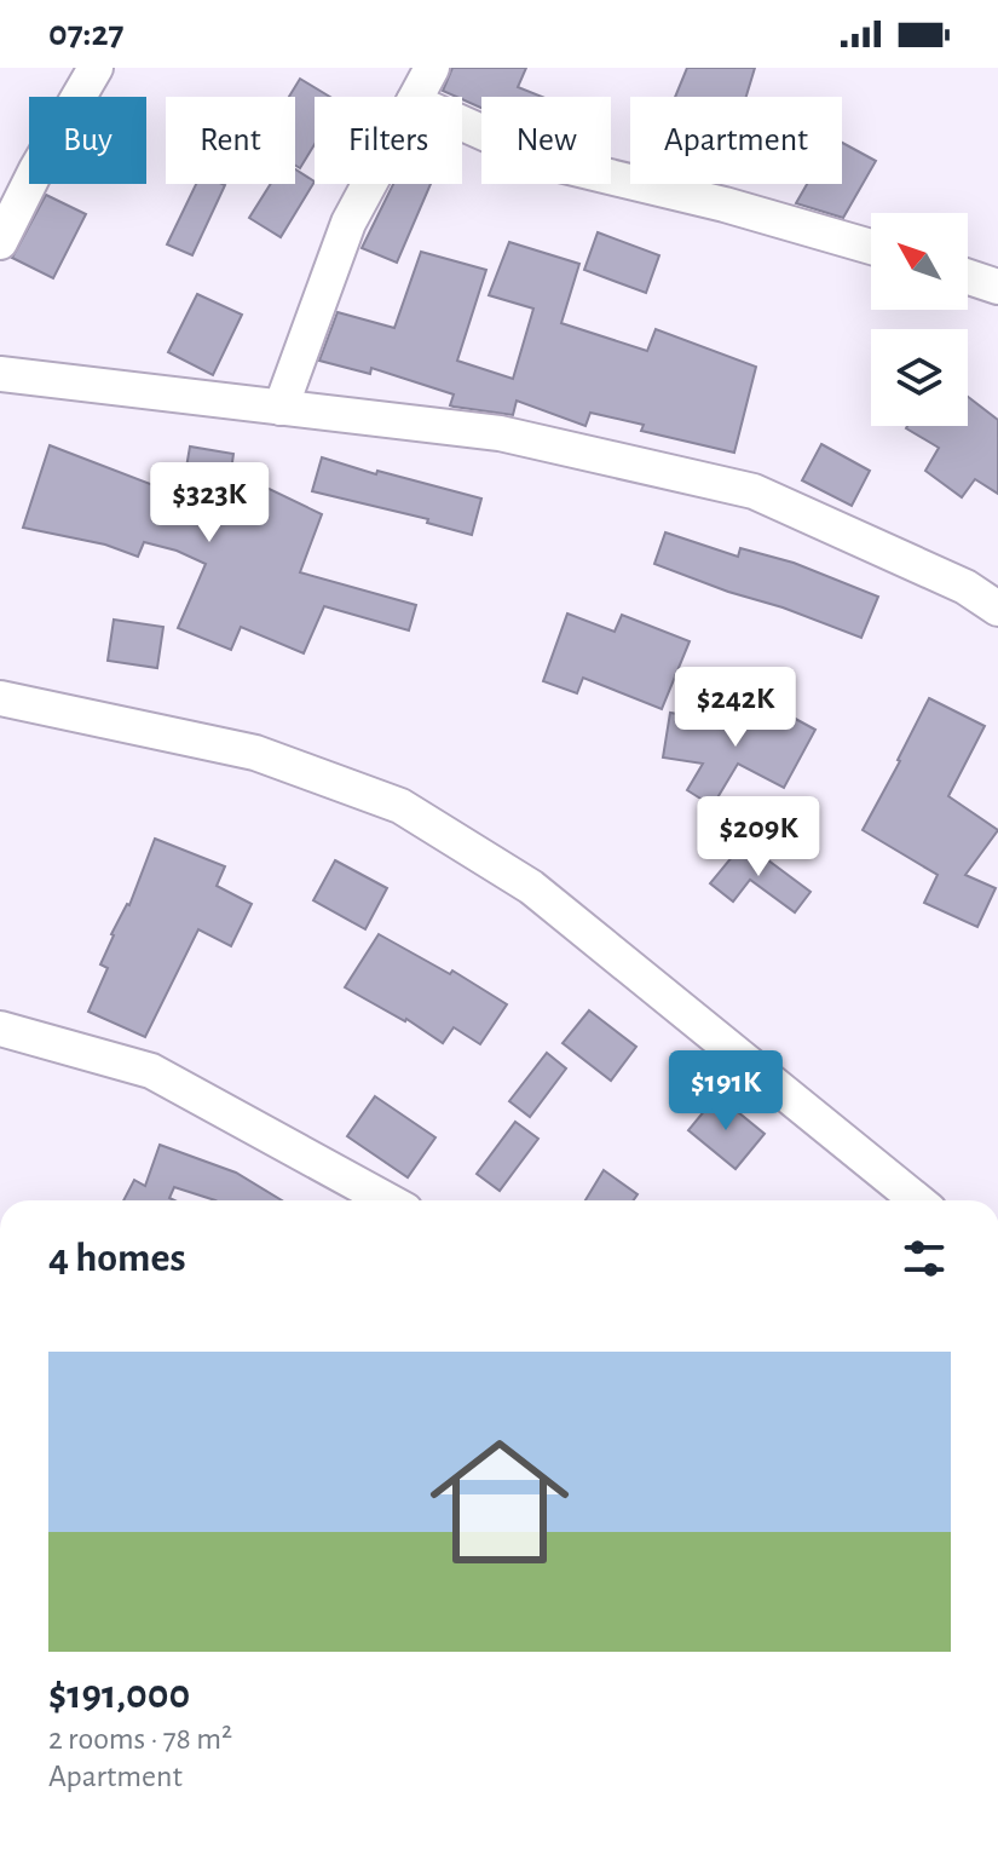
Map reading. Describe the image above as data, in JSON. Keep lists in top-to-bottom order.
{
  "north": "top left",
  "page": {
    "status": "07:27",
    "chip": [
      "Buy",
      "Rent",
      "Filters",
      "New",
      "Apartment"
    ],
    "price": [
      "$323K",
      "$242K",
      "$209K",
      "$191K"
    ],
    "heading": "4 homes",
    "list": [
      {
        "name": "$191,000",
        "note": "2 rooms · 78 m² · Apartment"
      }
    ]
  }
}
